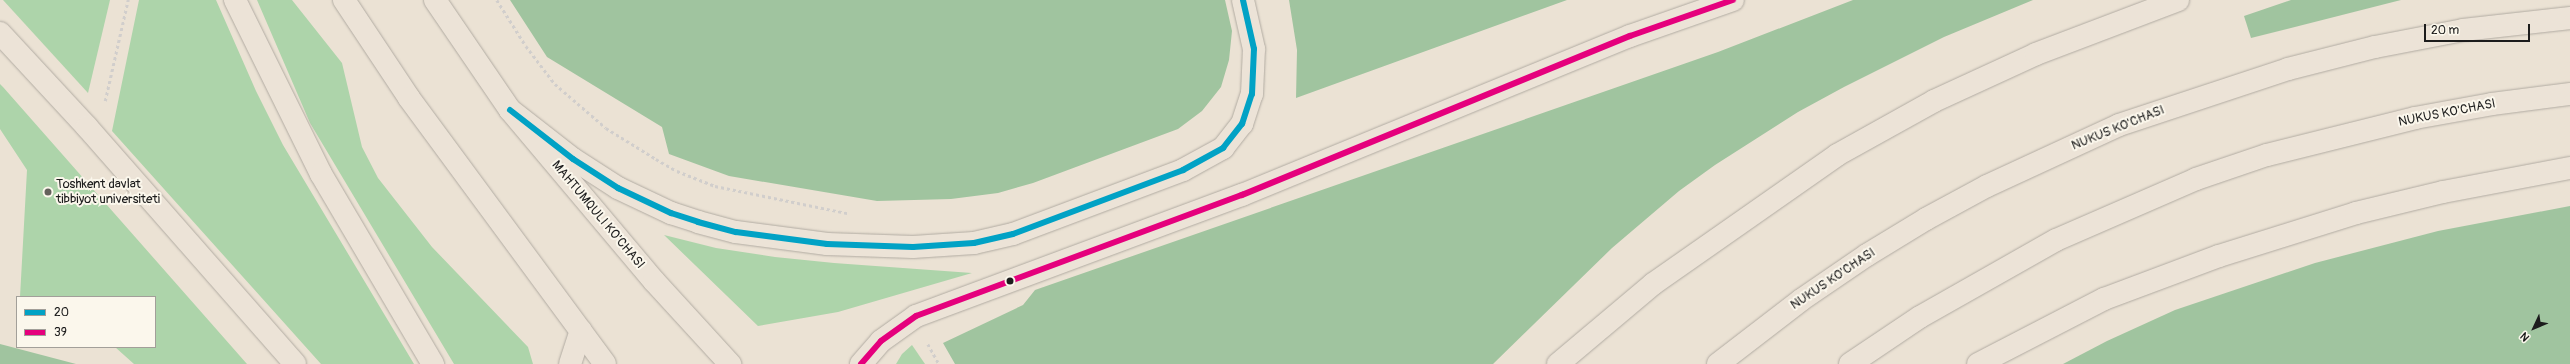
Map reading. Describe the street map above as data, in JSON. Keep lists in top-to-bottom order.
{
  "streets": {
    "main road": ["NUKUS KO'CHASI", "MAHTUMQULI KO'CHASI"]
  },
  "places": ["Toshkent davlat tibbiyot universiteti"],
  "lines": ["transit line 20", "transit line 39"],
  "legend": ["20", "39"],
  "scale_bar": "20 m",
  "north": "bottom left"
}
